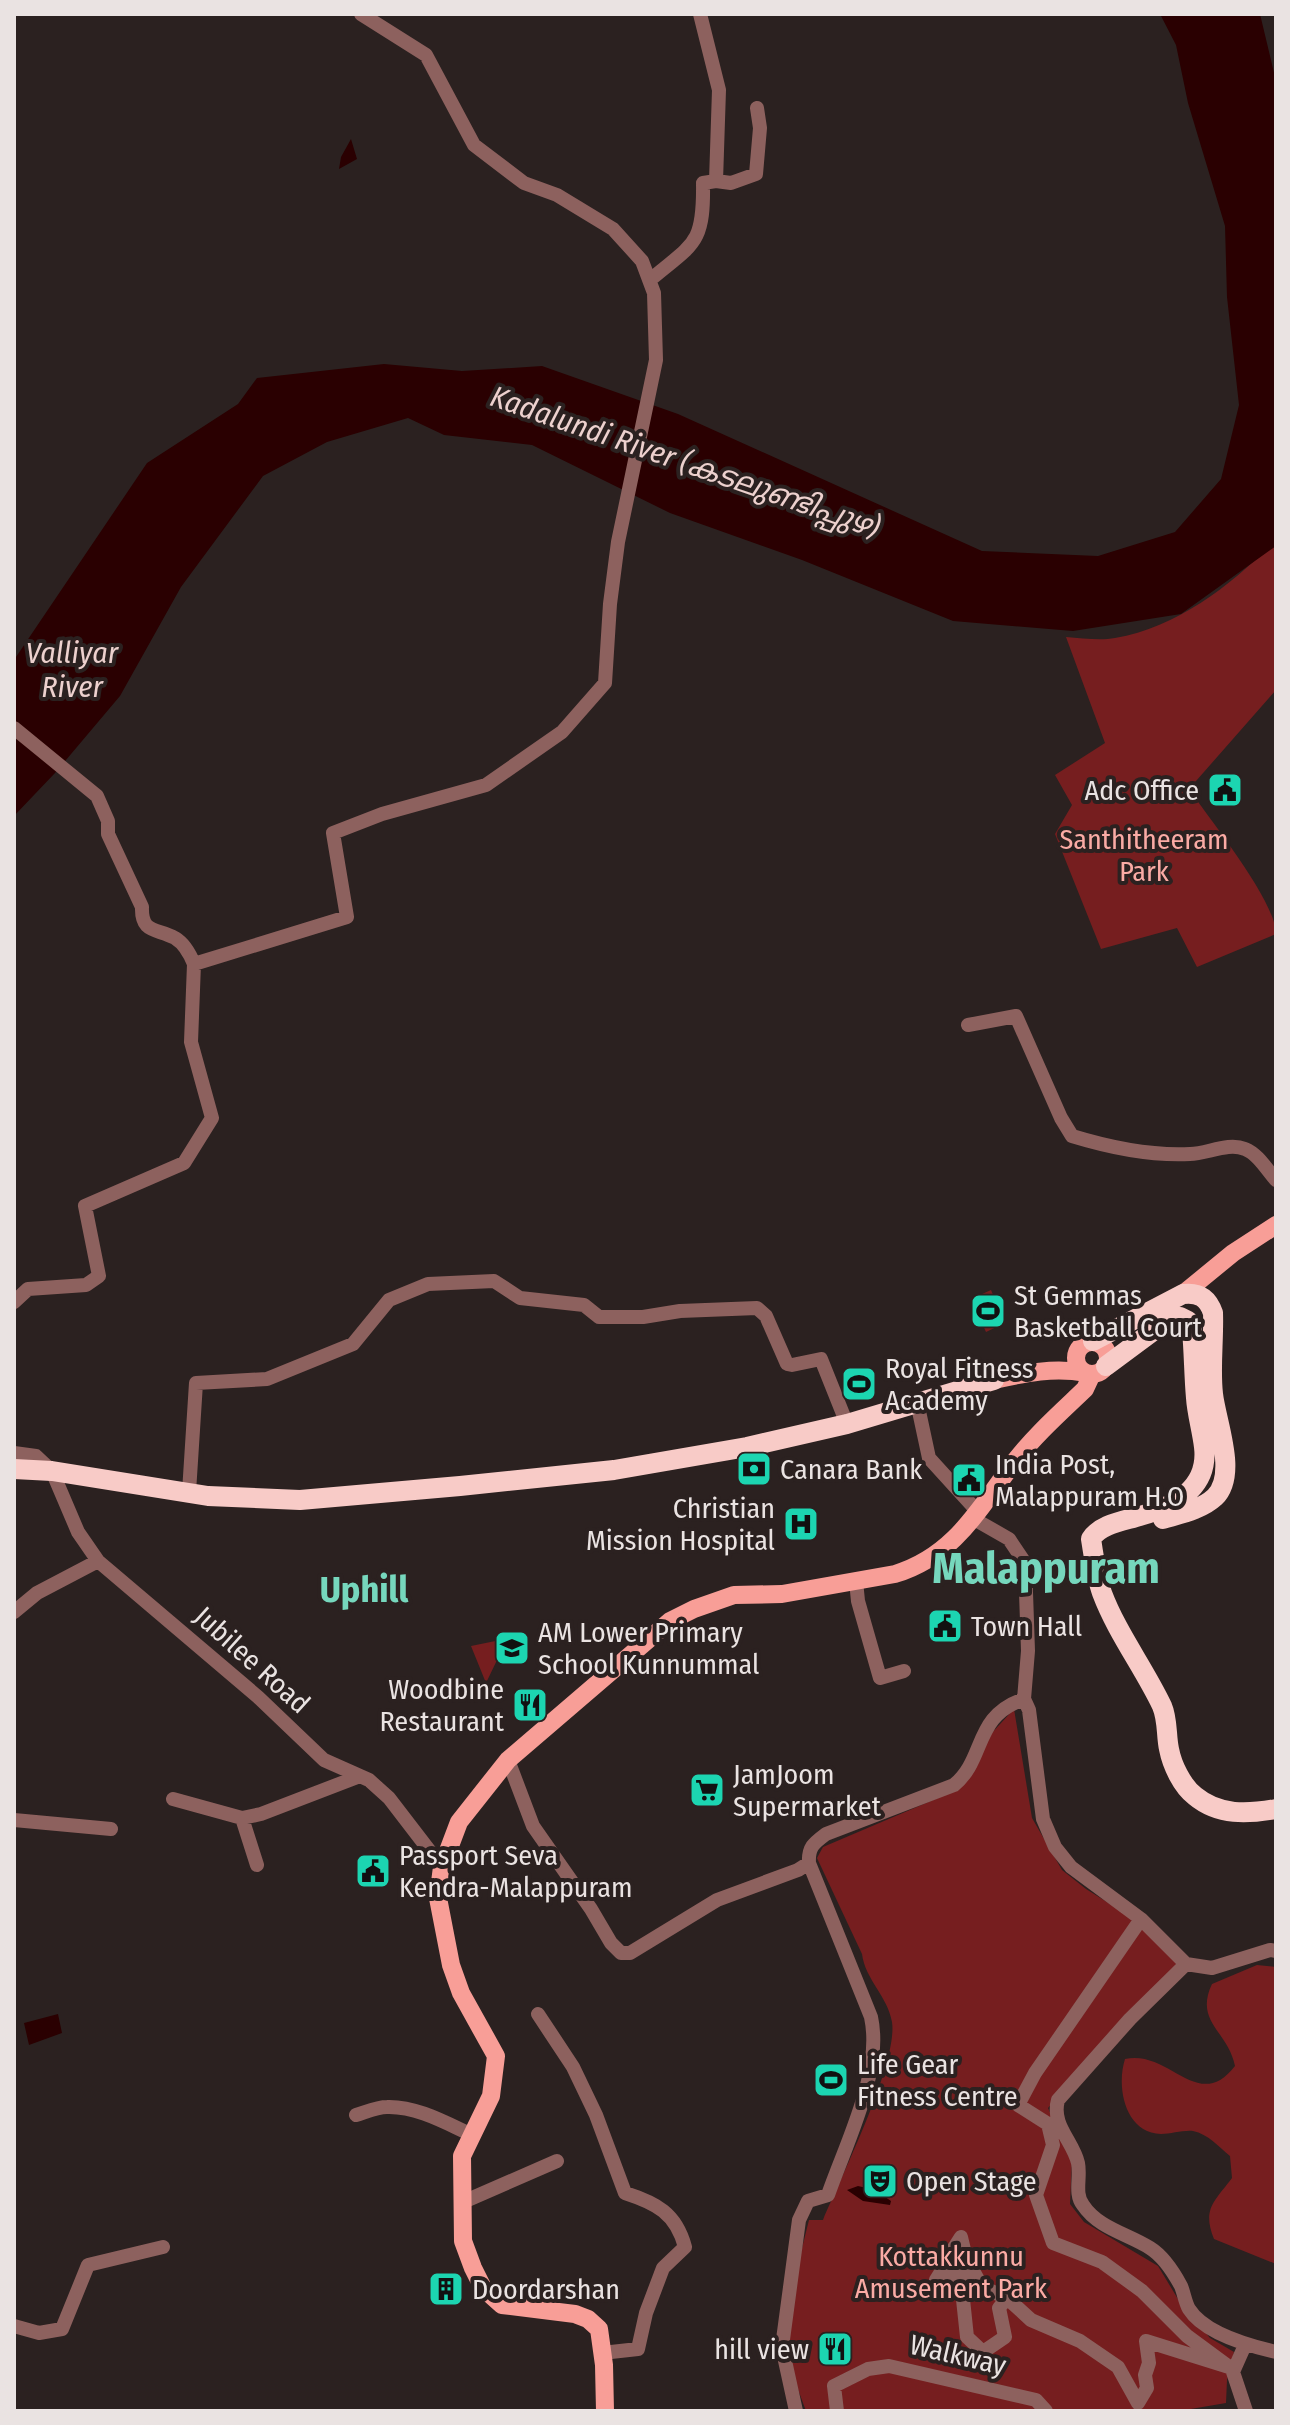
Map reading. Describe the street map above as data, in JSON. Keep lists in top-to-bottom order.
{
  "streets": {
    "street": ["Jubilee Road", "Walkway"]
  },
  "districts": ["Malappuram", "Uphill"],
  "water": ["Kadalundi River (കടലുണ്ടിപ്പുഴ)", "Valliyar River"],
  "parks": ["Santhitheeram Park", "Kottakkunnu Amusement Park"],
  "places": {
    "public building": [
      "Adc Office",
      "India Post, Malappuram H.O",
      "Town Hall",
      "Passport Seva Kendra-Malappuram"
    ],
    "sports": ["St Gemmas Basketball Court", "Royal Fitness Academy", "Life Gear Fitness Centre"],
    "bank": ["Canara Bank"],
    "hospital": ["Christian Mission Hospital"],
    "school or university": ["AM Lower Primary School Kunnummal"],
    "restaurant": ["Woodbine Restaurant", "hill view"],
    "supermarket": ["JamJoom Supermarket"],
    "theatre": ["Open Stage"],
    "building": ["Doordarshan"]
  }
}
